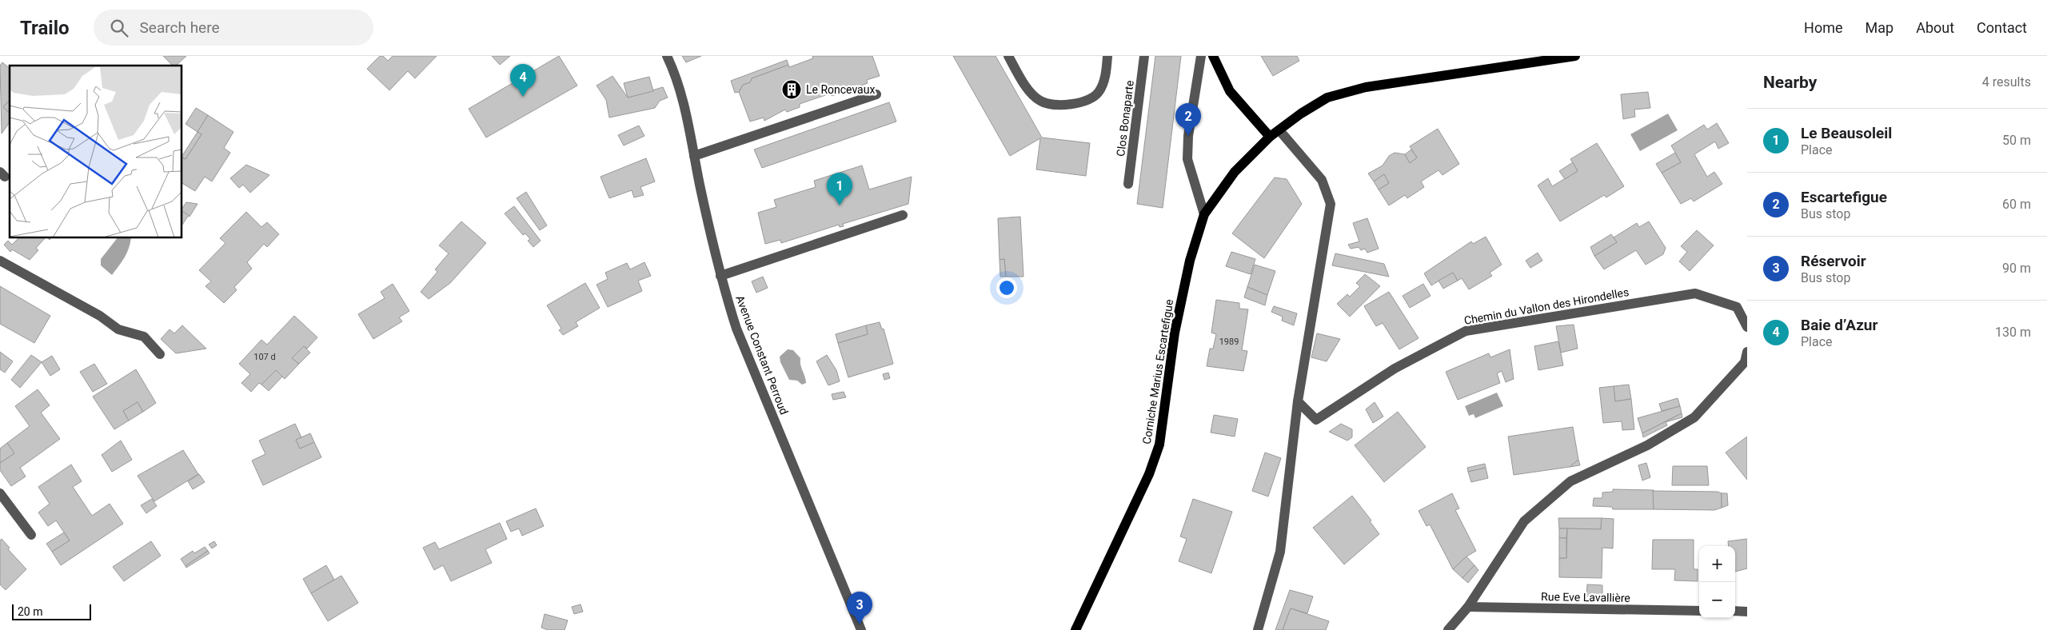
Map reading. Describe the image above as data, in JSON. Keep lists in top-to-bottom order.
{
  "streets": {
    "main road": ["Corniche Marius Escartefigue"],
    "street": [
      "Clos Bonaparte",
      "Chemin du Vallon des Hirondelles",
      "Avenue Constant Perroud",
      "Rue Eve Lavallière"
    ]
  },
  "places": {
    "building": ["Le Roncevaux"]
  },
  "house_numbers": ["1989", "107 d"],
  "scale_bar": "20 m",
  "page": {
    "header": "Trailo",
    "search": "Search here",
    "nav": [
      "Home",
      "Map",
      "About",
      "Contact"
    ],
    "heading": ["Nearby", "4 results"],
    "pins": [
      "4",
      "2",
      "1",
      "3"
    ],
    "list": [
      {
        "mark": "1",
        "name": "Le Beausoleil",
        "note": "Place",
        "value": "50 m"
      },
      {
        "mark": "2",
        "name": "Escartefigue",
        "note": "Bus stop",
        "value": "60 m"
      },
      {
        "mark": "3",
        "name": "Réservoir",
        "note": "Bus stop",
        "value": "90 m"
      },
      {
        "mark": "4",
        "name": "Baie d’Azur",
        "note": "Place",
        "value": "130 m"
      }
    ],
    "map_buttons": ["+", "−"],
    "scale": "20 m"
  }
}
